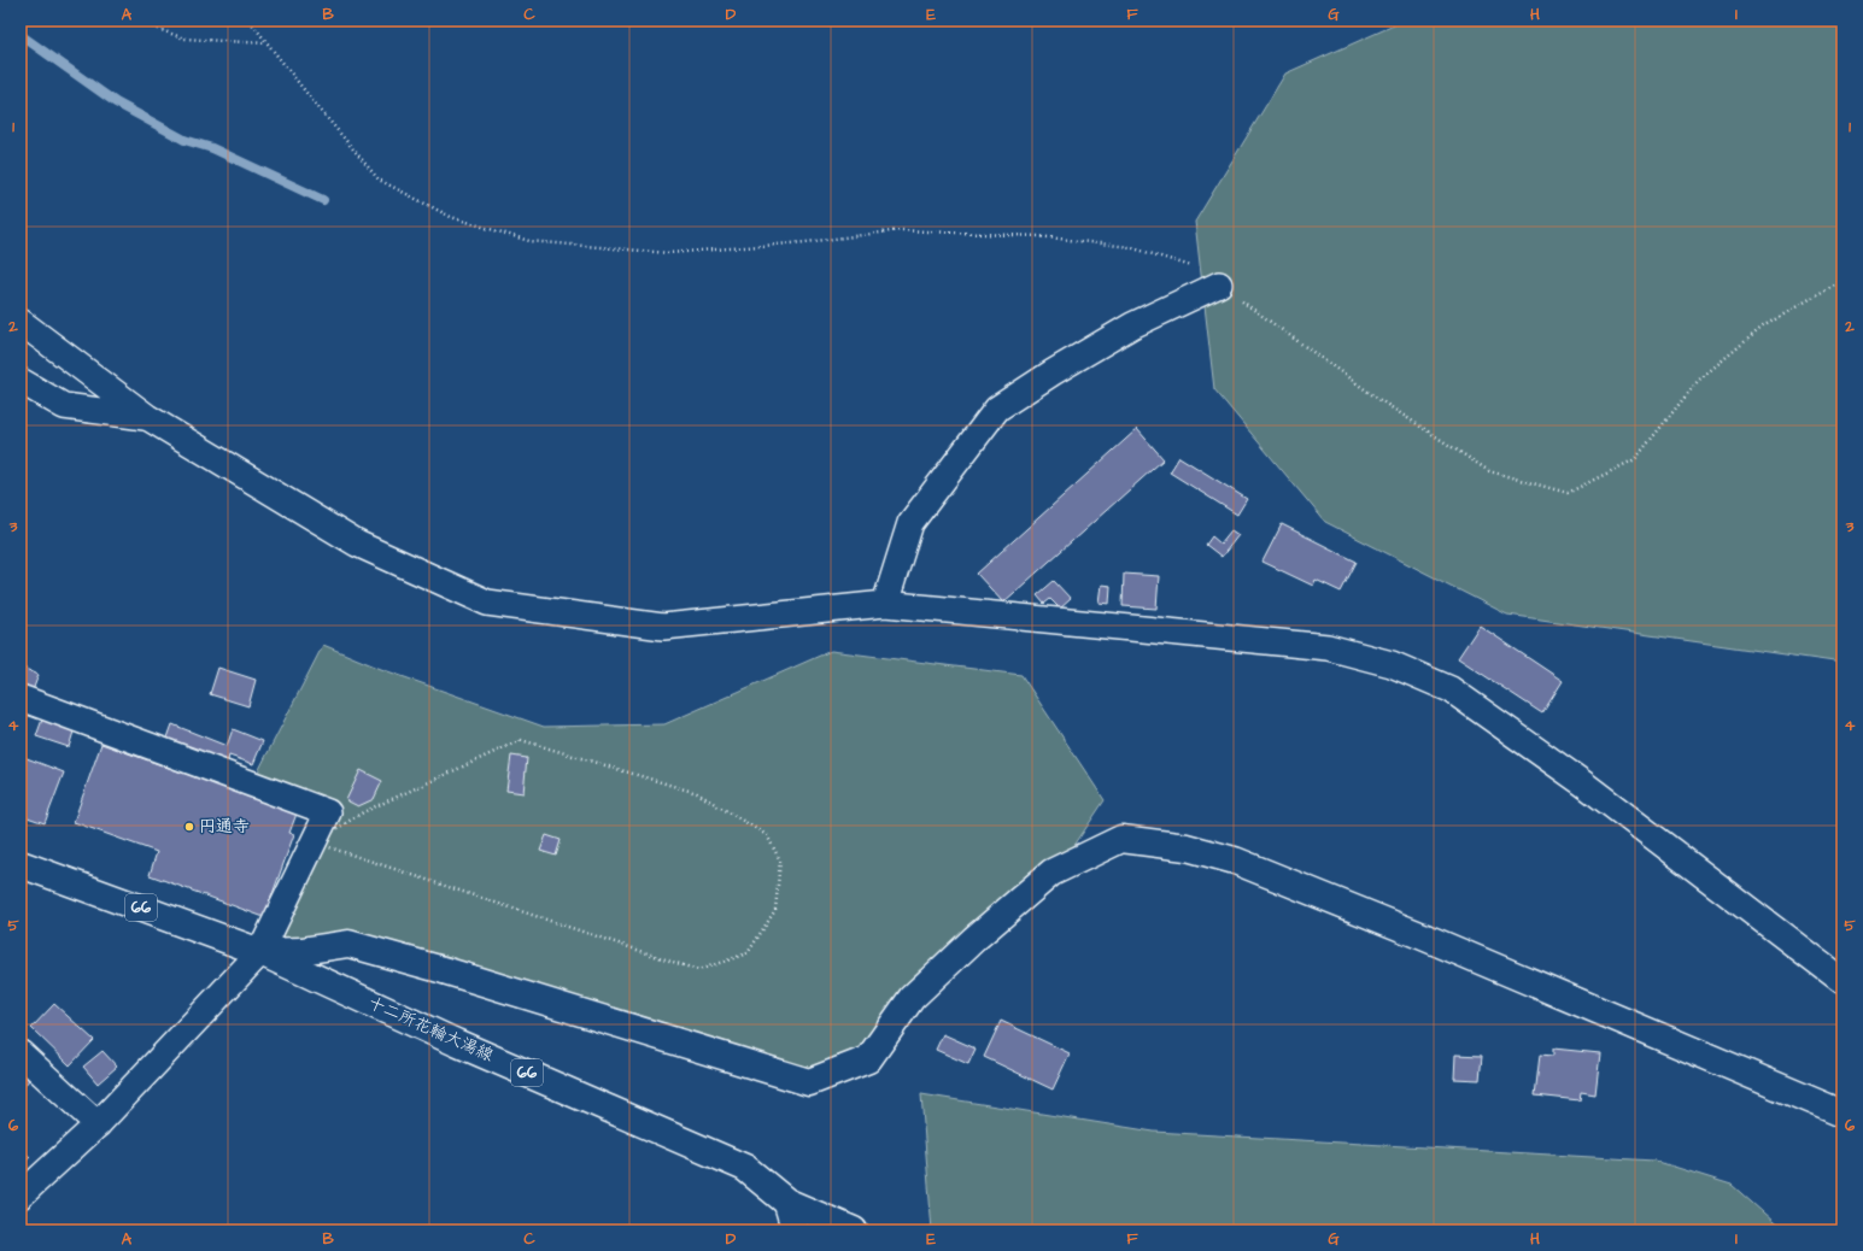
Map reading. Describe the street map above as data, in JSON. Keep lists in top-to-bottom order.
{
  "streets": {
    "street": ["66", "十二所花輪大湯線"]
  },
  "places": ["円通寺"],
  "grid": {
    "columns": [
      "A",
      "B",
      "C",
      "D",
      "E",
      "F",
      "G",
      "H",
      "I"
    ],
    "rows": [
      "1",
      "2",
      "3",
      "4",
      "5",
      "6"
    ]
  }
}
